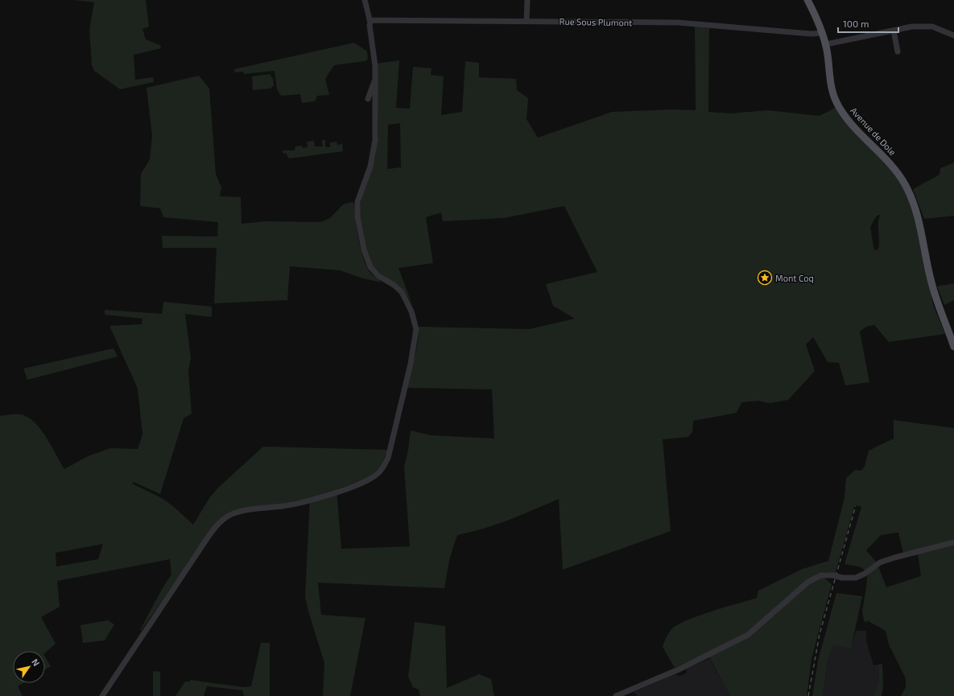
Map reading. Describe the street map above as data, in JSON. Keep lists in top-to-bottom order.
{
  "streets": {
    "main road": ["Avenue de Dole"],
    "street": ["Rue Sous Plumont"]
  },
  "crossings": [
    ["Rue Sous Plumont", "Avenue de Dole"]
  ],
  "places": {
    "place": ["Mont Coq"]
  },
  "scale_bar": "100 m",
  "north": "top right"
}
